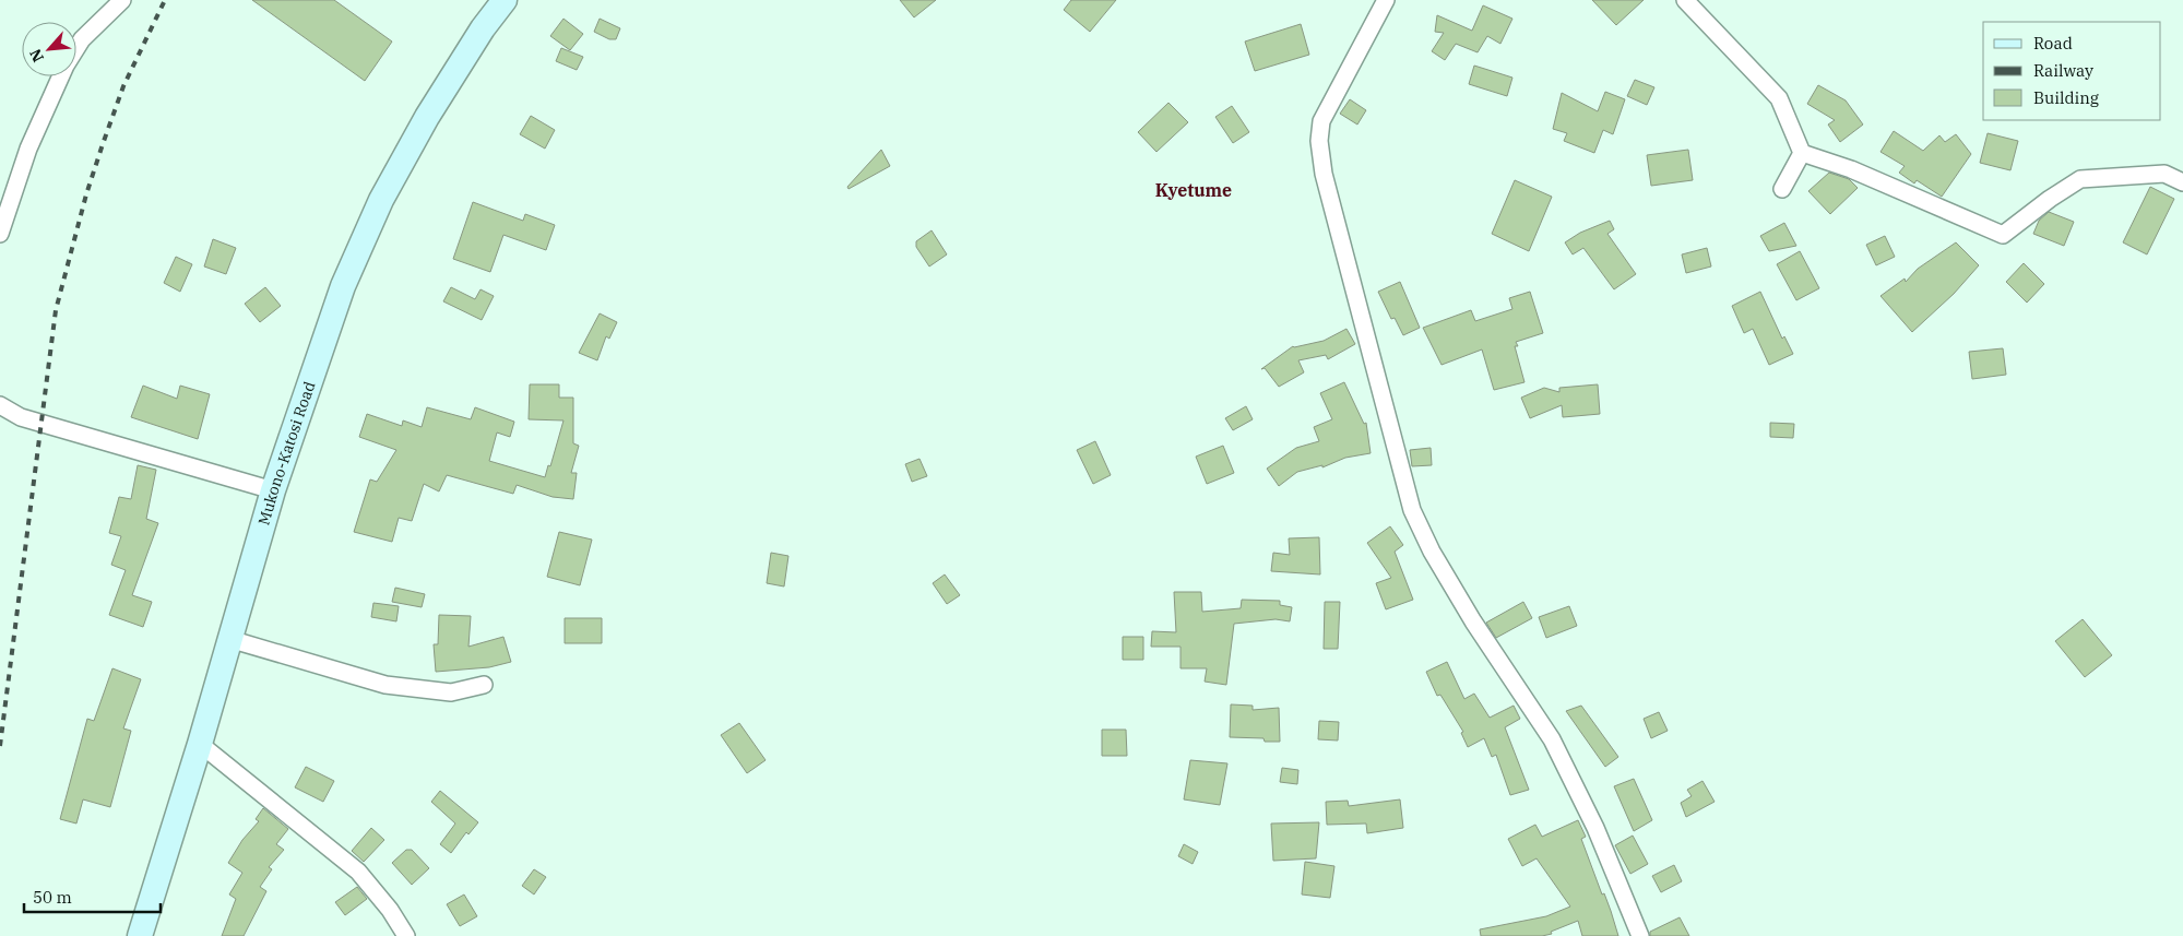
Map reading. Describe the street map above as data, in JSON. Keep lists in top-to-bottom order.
{
  "streets": {
    "main road": ["Mukono-Katosi Road"]
  },
  "districts": ["Kyetume"],
  "legend": ["Road", "Railway", "Building"],
  "scale_bar": "50 m",
  "north": "bottom left"
}
